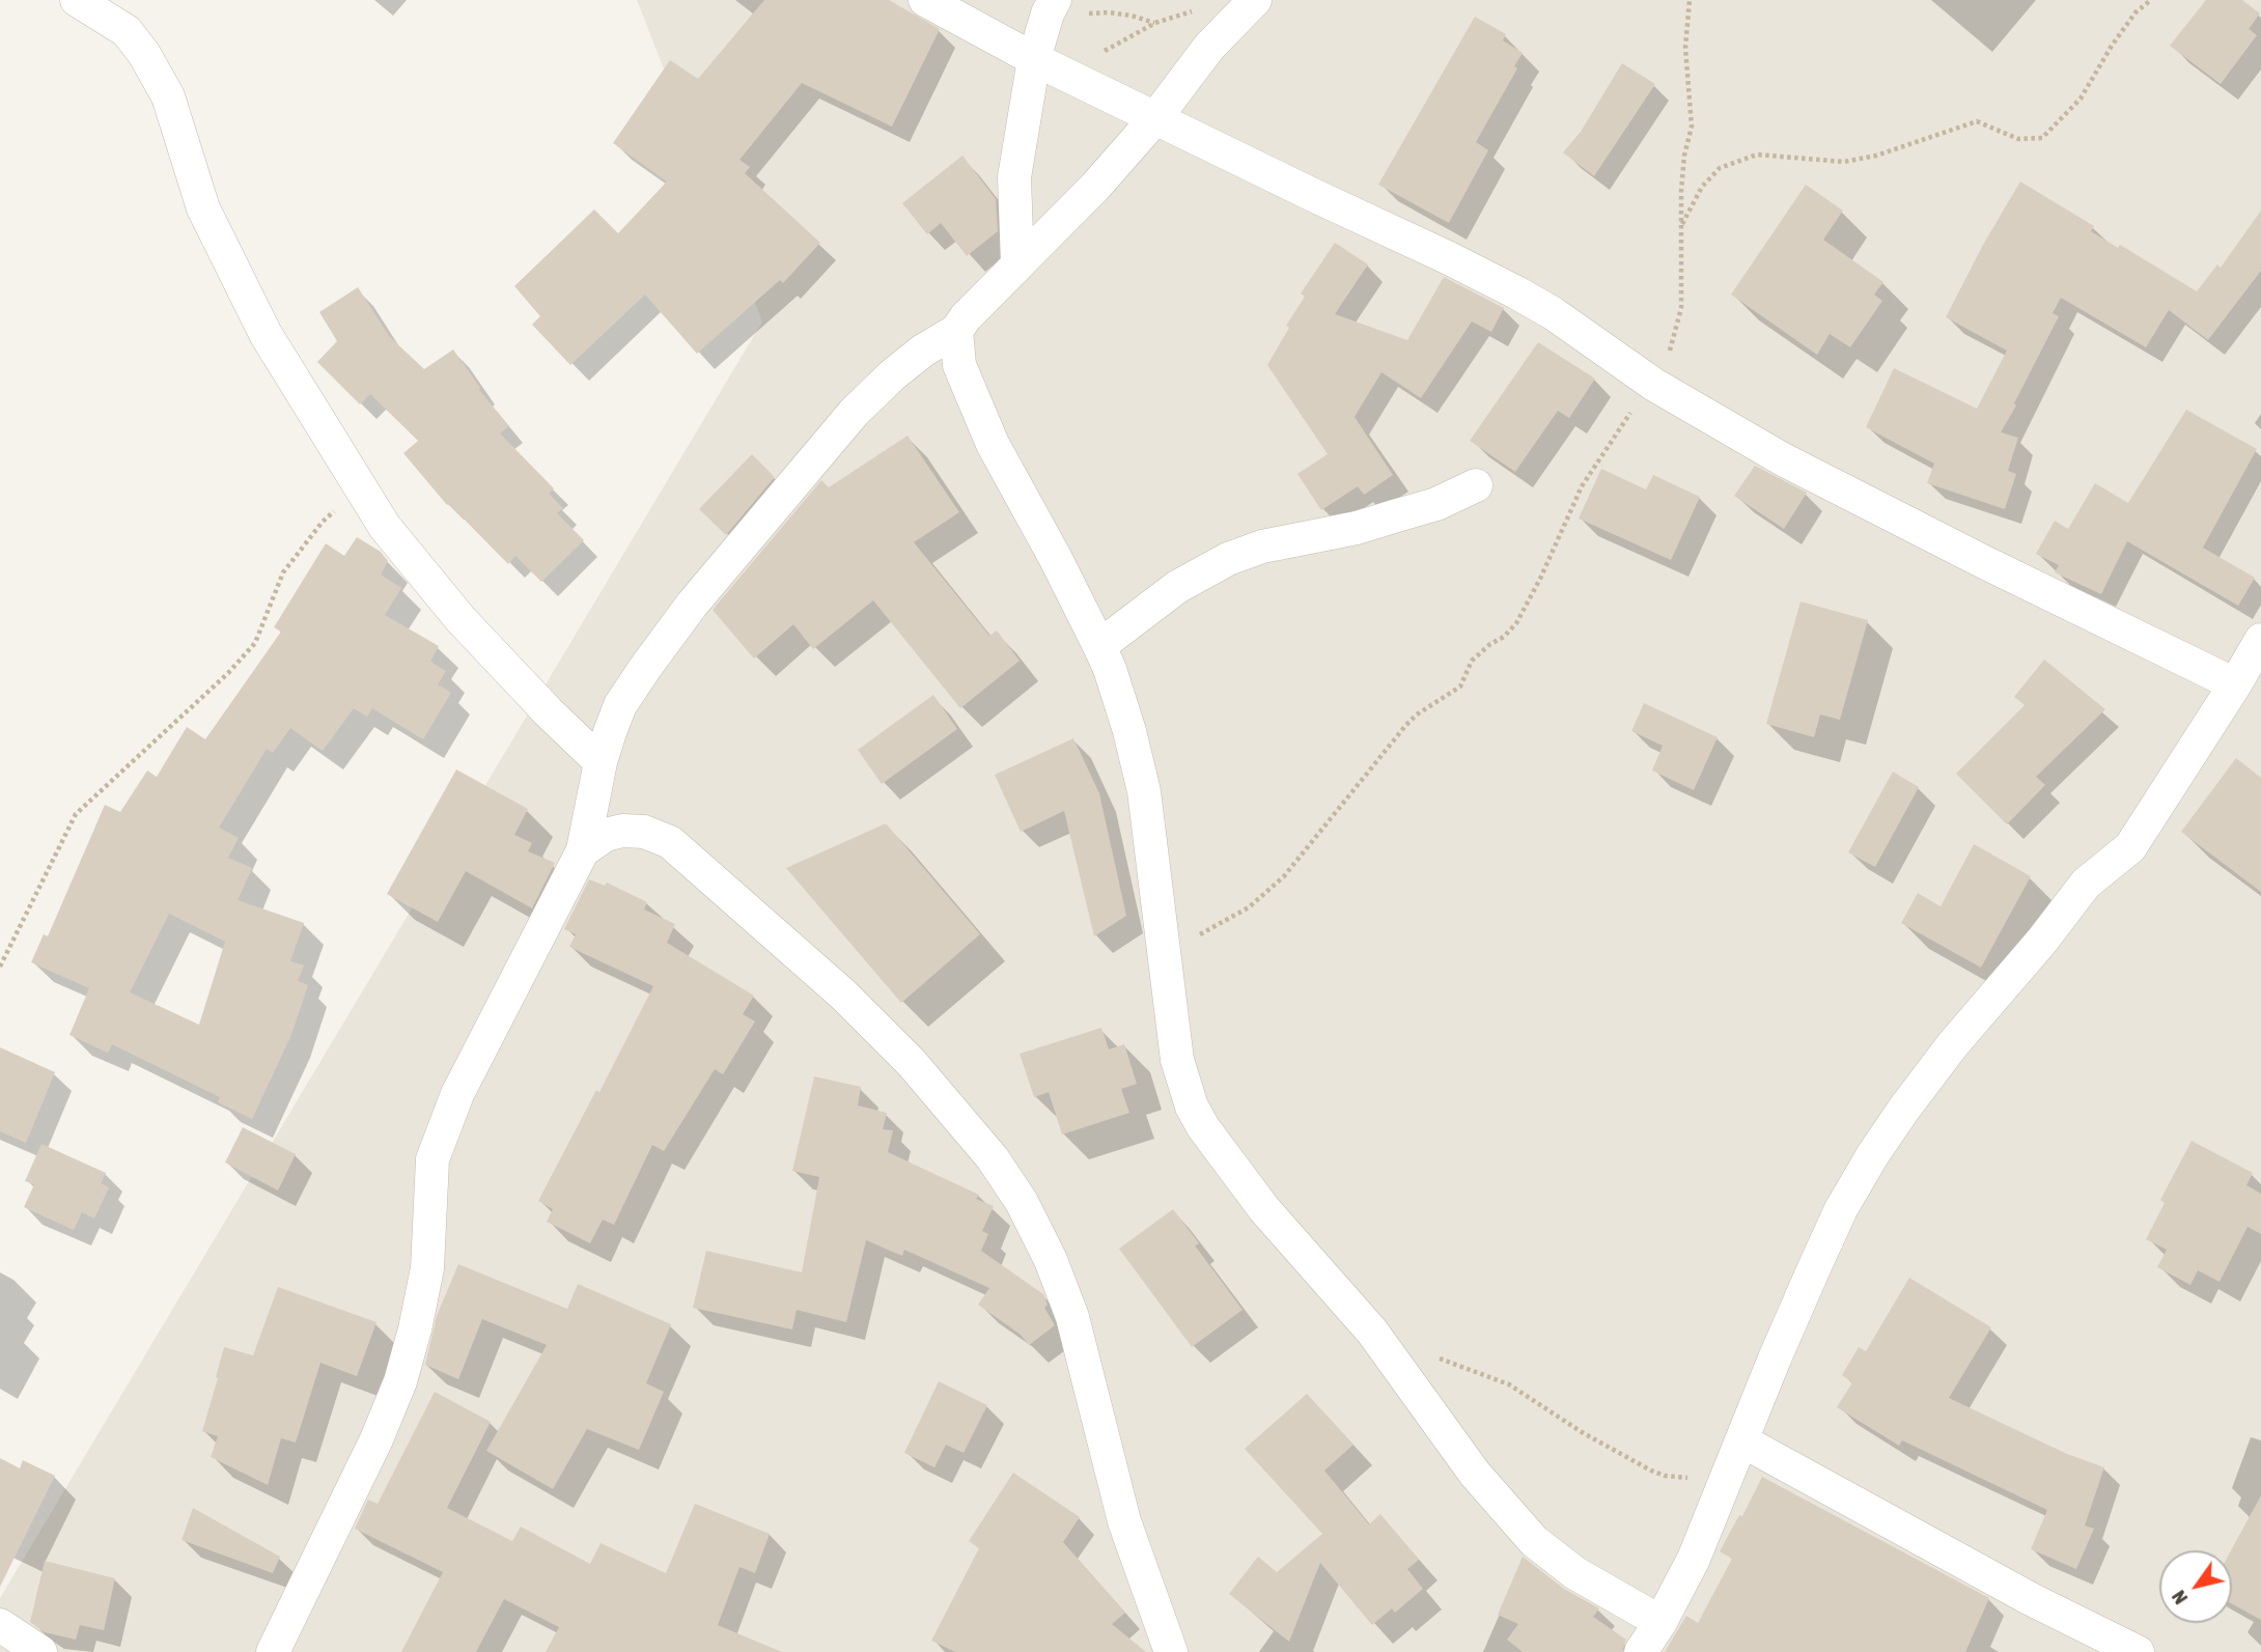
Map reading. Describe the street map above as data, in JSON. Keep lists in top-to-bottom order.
{
  "north": "bottom left"
}
